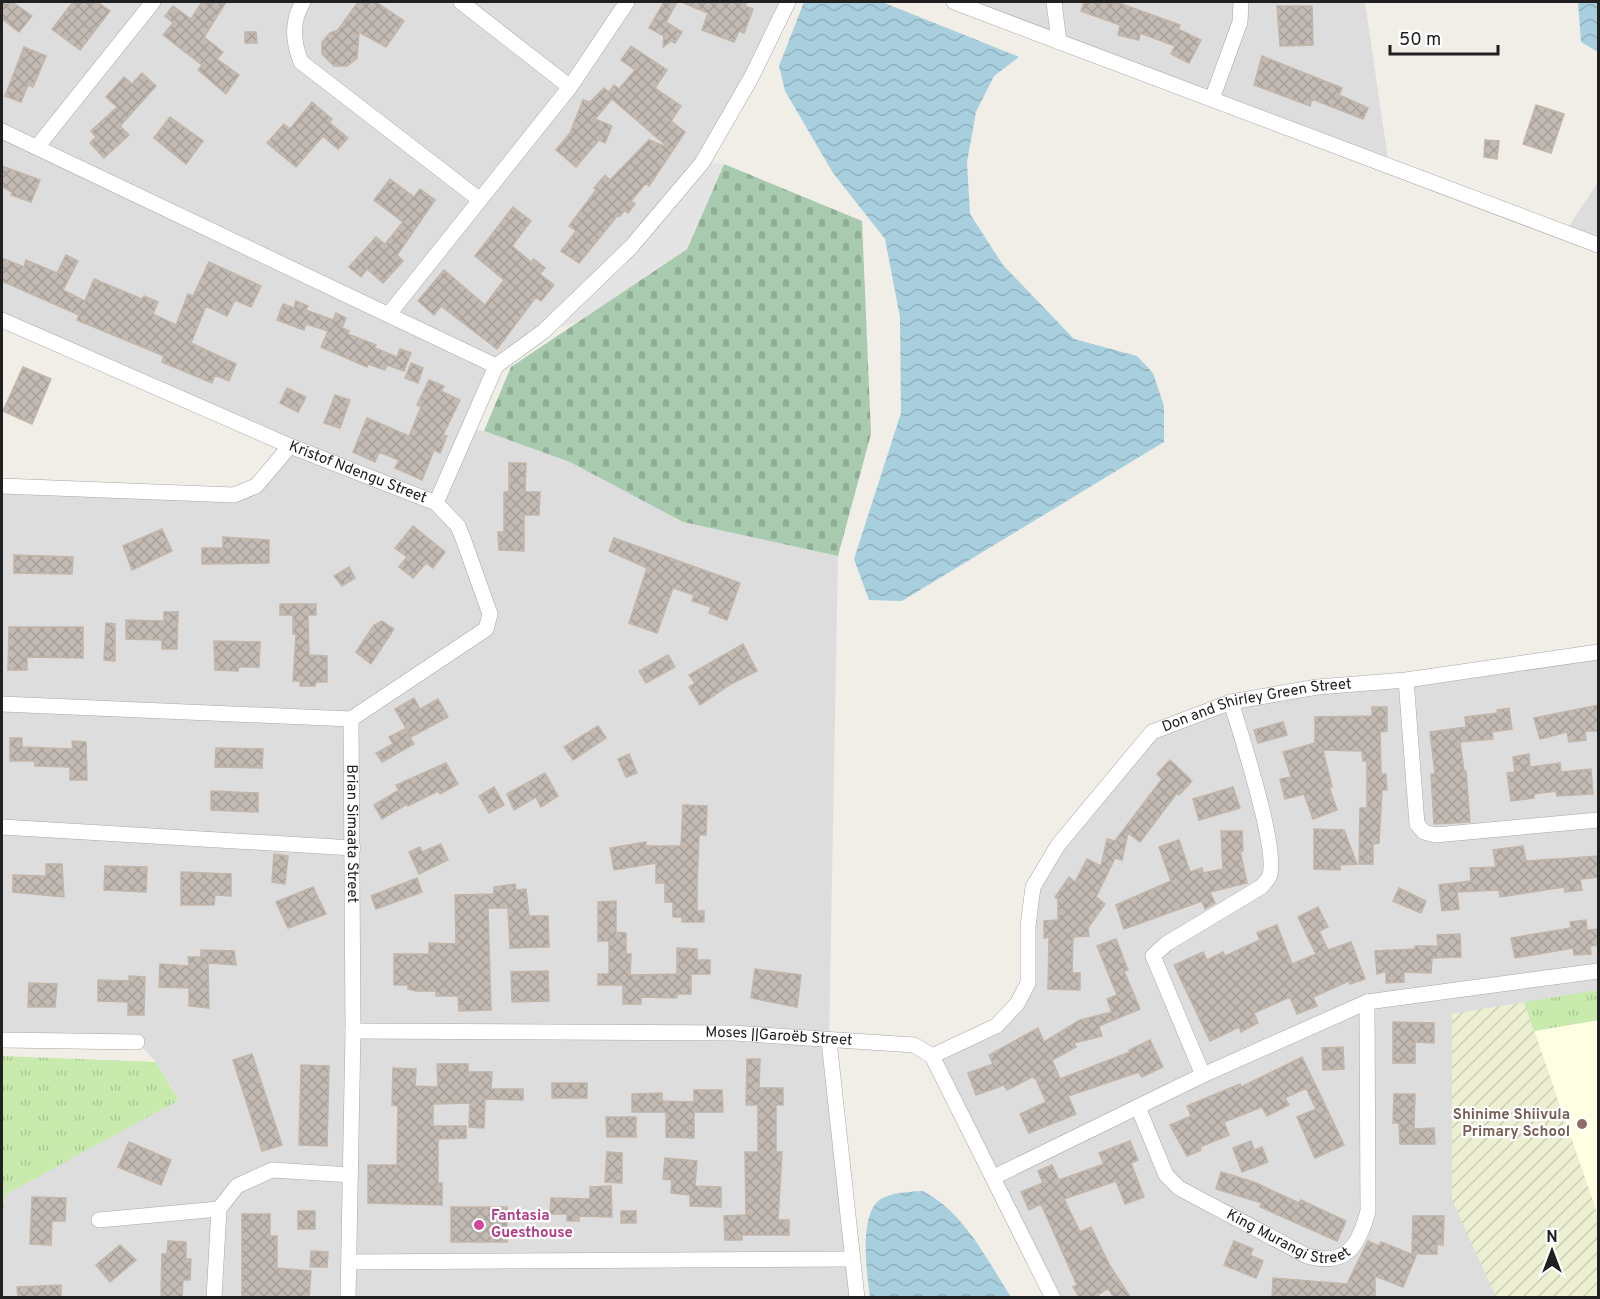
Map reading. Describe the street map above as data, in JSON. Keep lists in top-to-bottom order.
{
  "streets": {
    "street": [
      "Kristof Ndengu Street",
      "Don and Shirley Green Street",
      "Brian Simaata Street",
      "Moses ǁGaroëb Street",
      "King Murangi Street"
    ]
  },
  "crossings": [
    ["Kristof Ndengu Street", "Brian Simaata Street"],
    ["Don and Shirley Green Street", "Moses ǁGaroëb Street"],
    ["Brian Simaata Street", "Moses ǁGaroëb Street"]
  ],
  "places": ["Shinime Shiivula Primary School", "Fantasia Guesthouse"],
  "scale_bar": "50 m",
  "north": "top"
}
